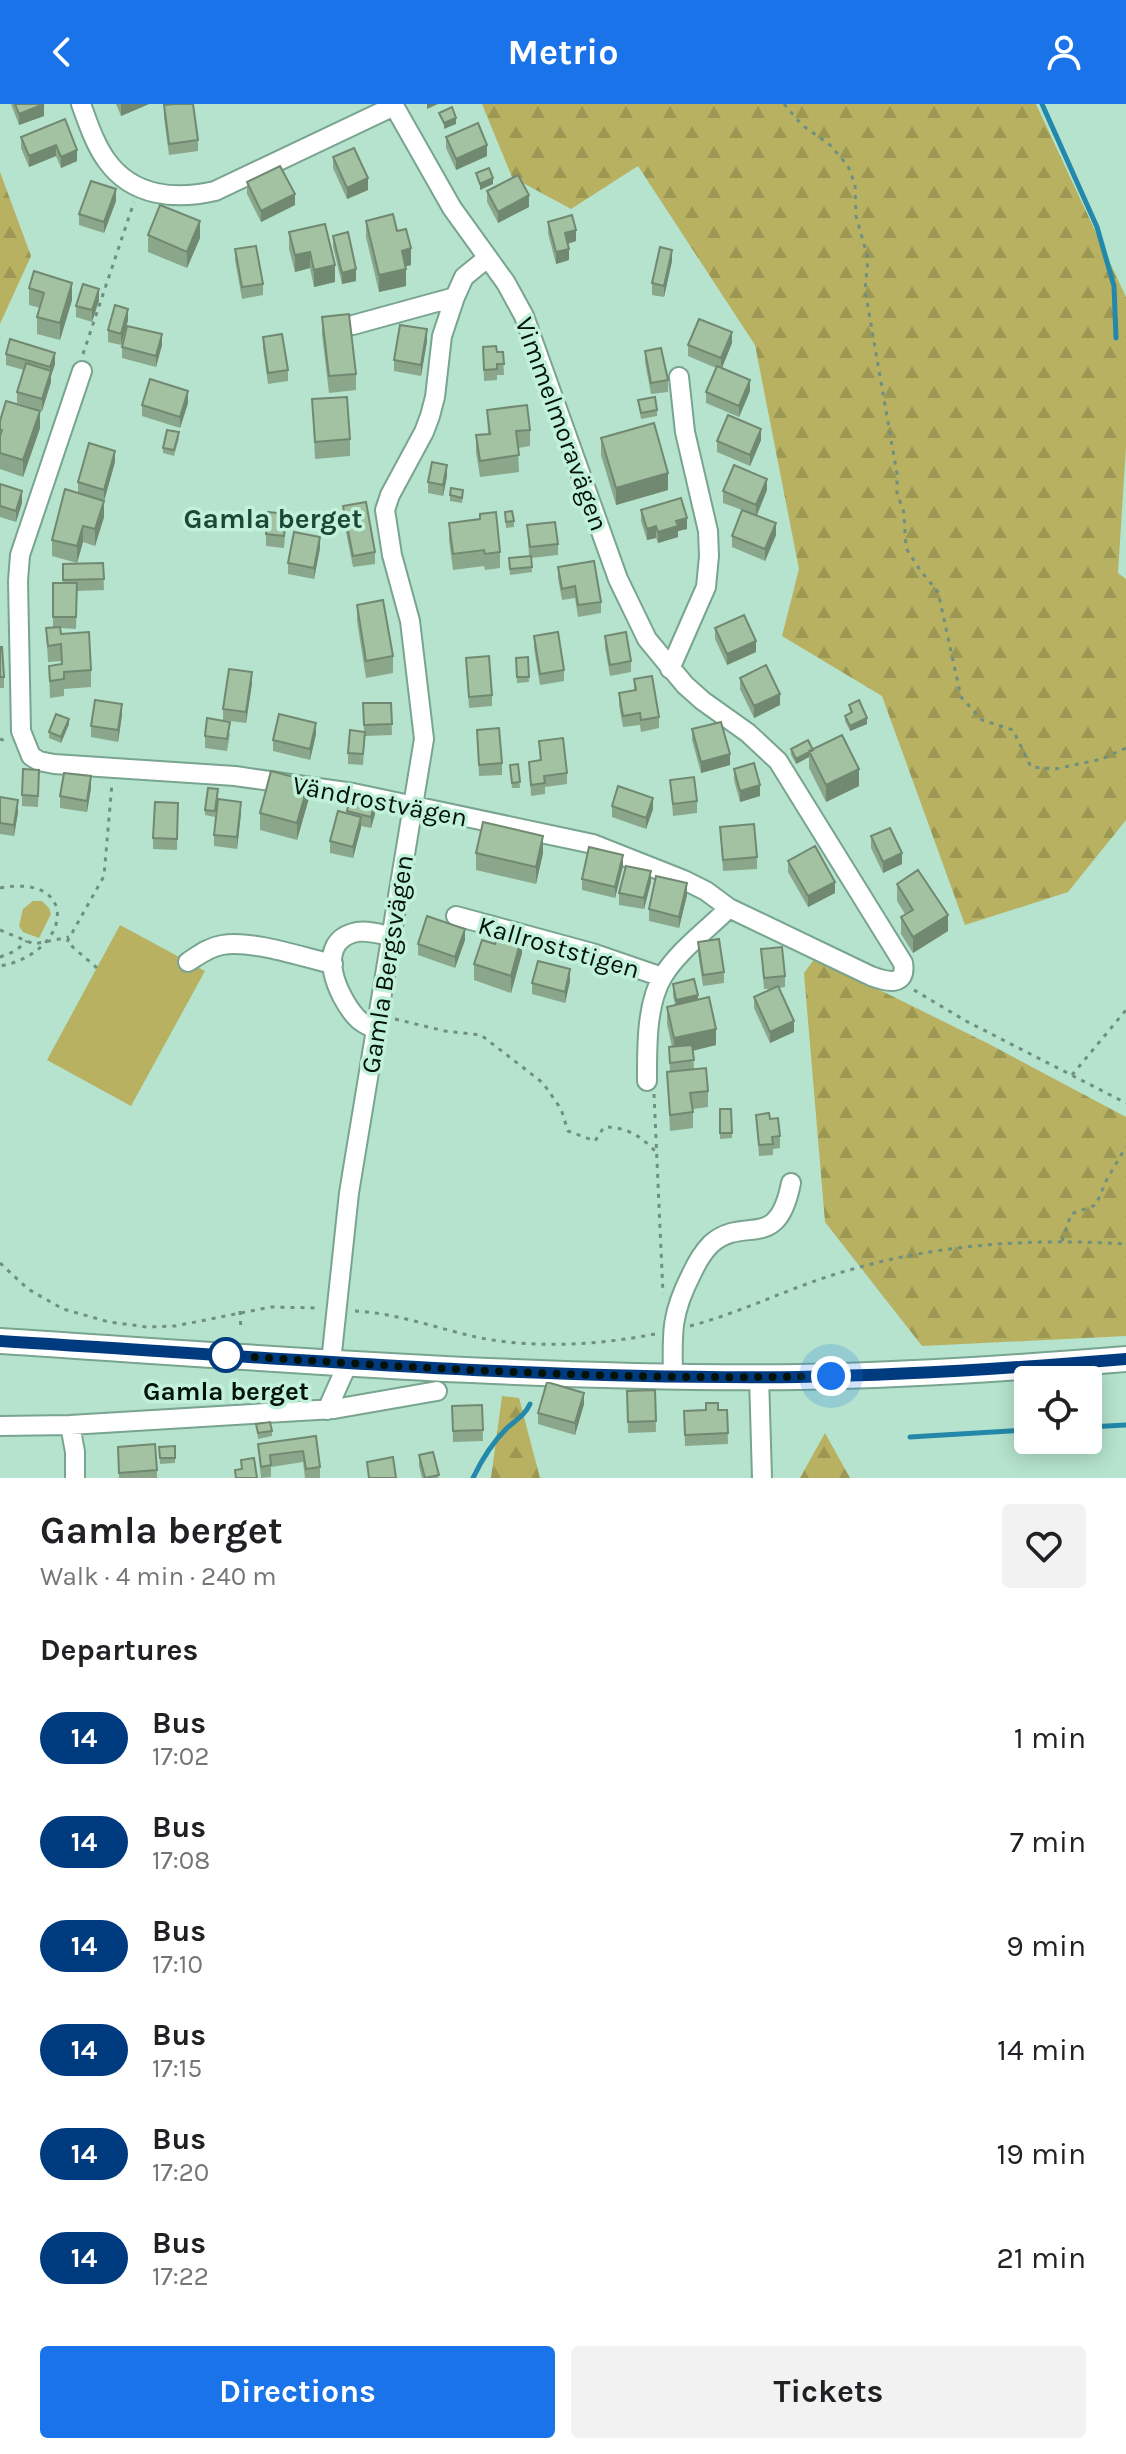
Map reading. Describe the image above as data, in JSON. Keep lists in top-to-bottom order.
{
  "streets": {
    "street": [
      "Vimmelmoravägen",
      "Vändrostvägen",
      "Kallroststigen",
      "Gamla Bergsvägen"
    ]
  },
  "crossings": [
    ["Vimmelmoravägen", "Vändrostvägen"],
    ["Vimmelmoravägen", "Gamla Bergsvägen"],
    ["Vändrostvägen", "Kallroststigen"],
    ["Vändrostvägen", "Gamla Bergsvägen"]
  ],
  "districts": ["Gamla berget"],
  "places": ["Gamla berget"],
  "lines": ["bus line 14"],
  "page": {
    "header": "Metrio",
    "heading": [
      ["Gamla berget", "Walk · 4 min · 240 m"],
      "Departures"
    ],
    "list": [
      {
        "mark": "14",
        "name": "Bus",
        "note": "17:02",
        "value": "1 min"
      },
      {
        "mark": "14",
        "name": "Bus",
        "note": "17:08",
        "value": "7 min"
      },
      {
        "mark": "14",
        "name": "Bus",
        "note": "17:10",
        "value": "9 min"
      },
      {
        "mark": "14",
        "name": "Bus",
        "note": "17:15",
        "value": "14 min"
      },
      {
        "mark": "14",
        "name": "Bus",
        "note": "17:20",
        "value": "19 min"
      },
      {
        "mark": "14",
        "name": "Bus",
        "note": "17:22",
        "value": "21 min"
      }
    ],
    "buttons": ["Directions", "Tickets"]
  }
}
